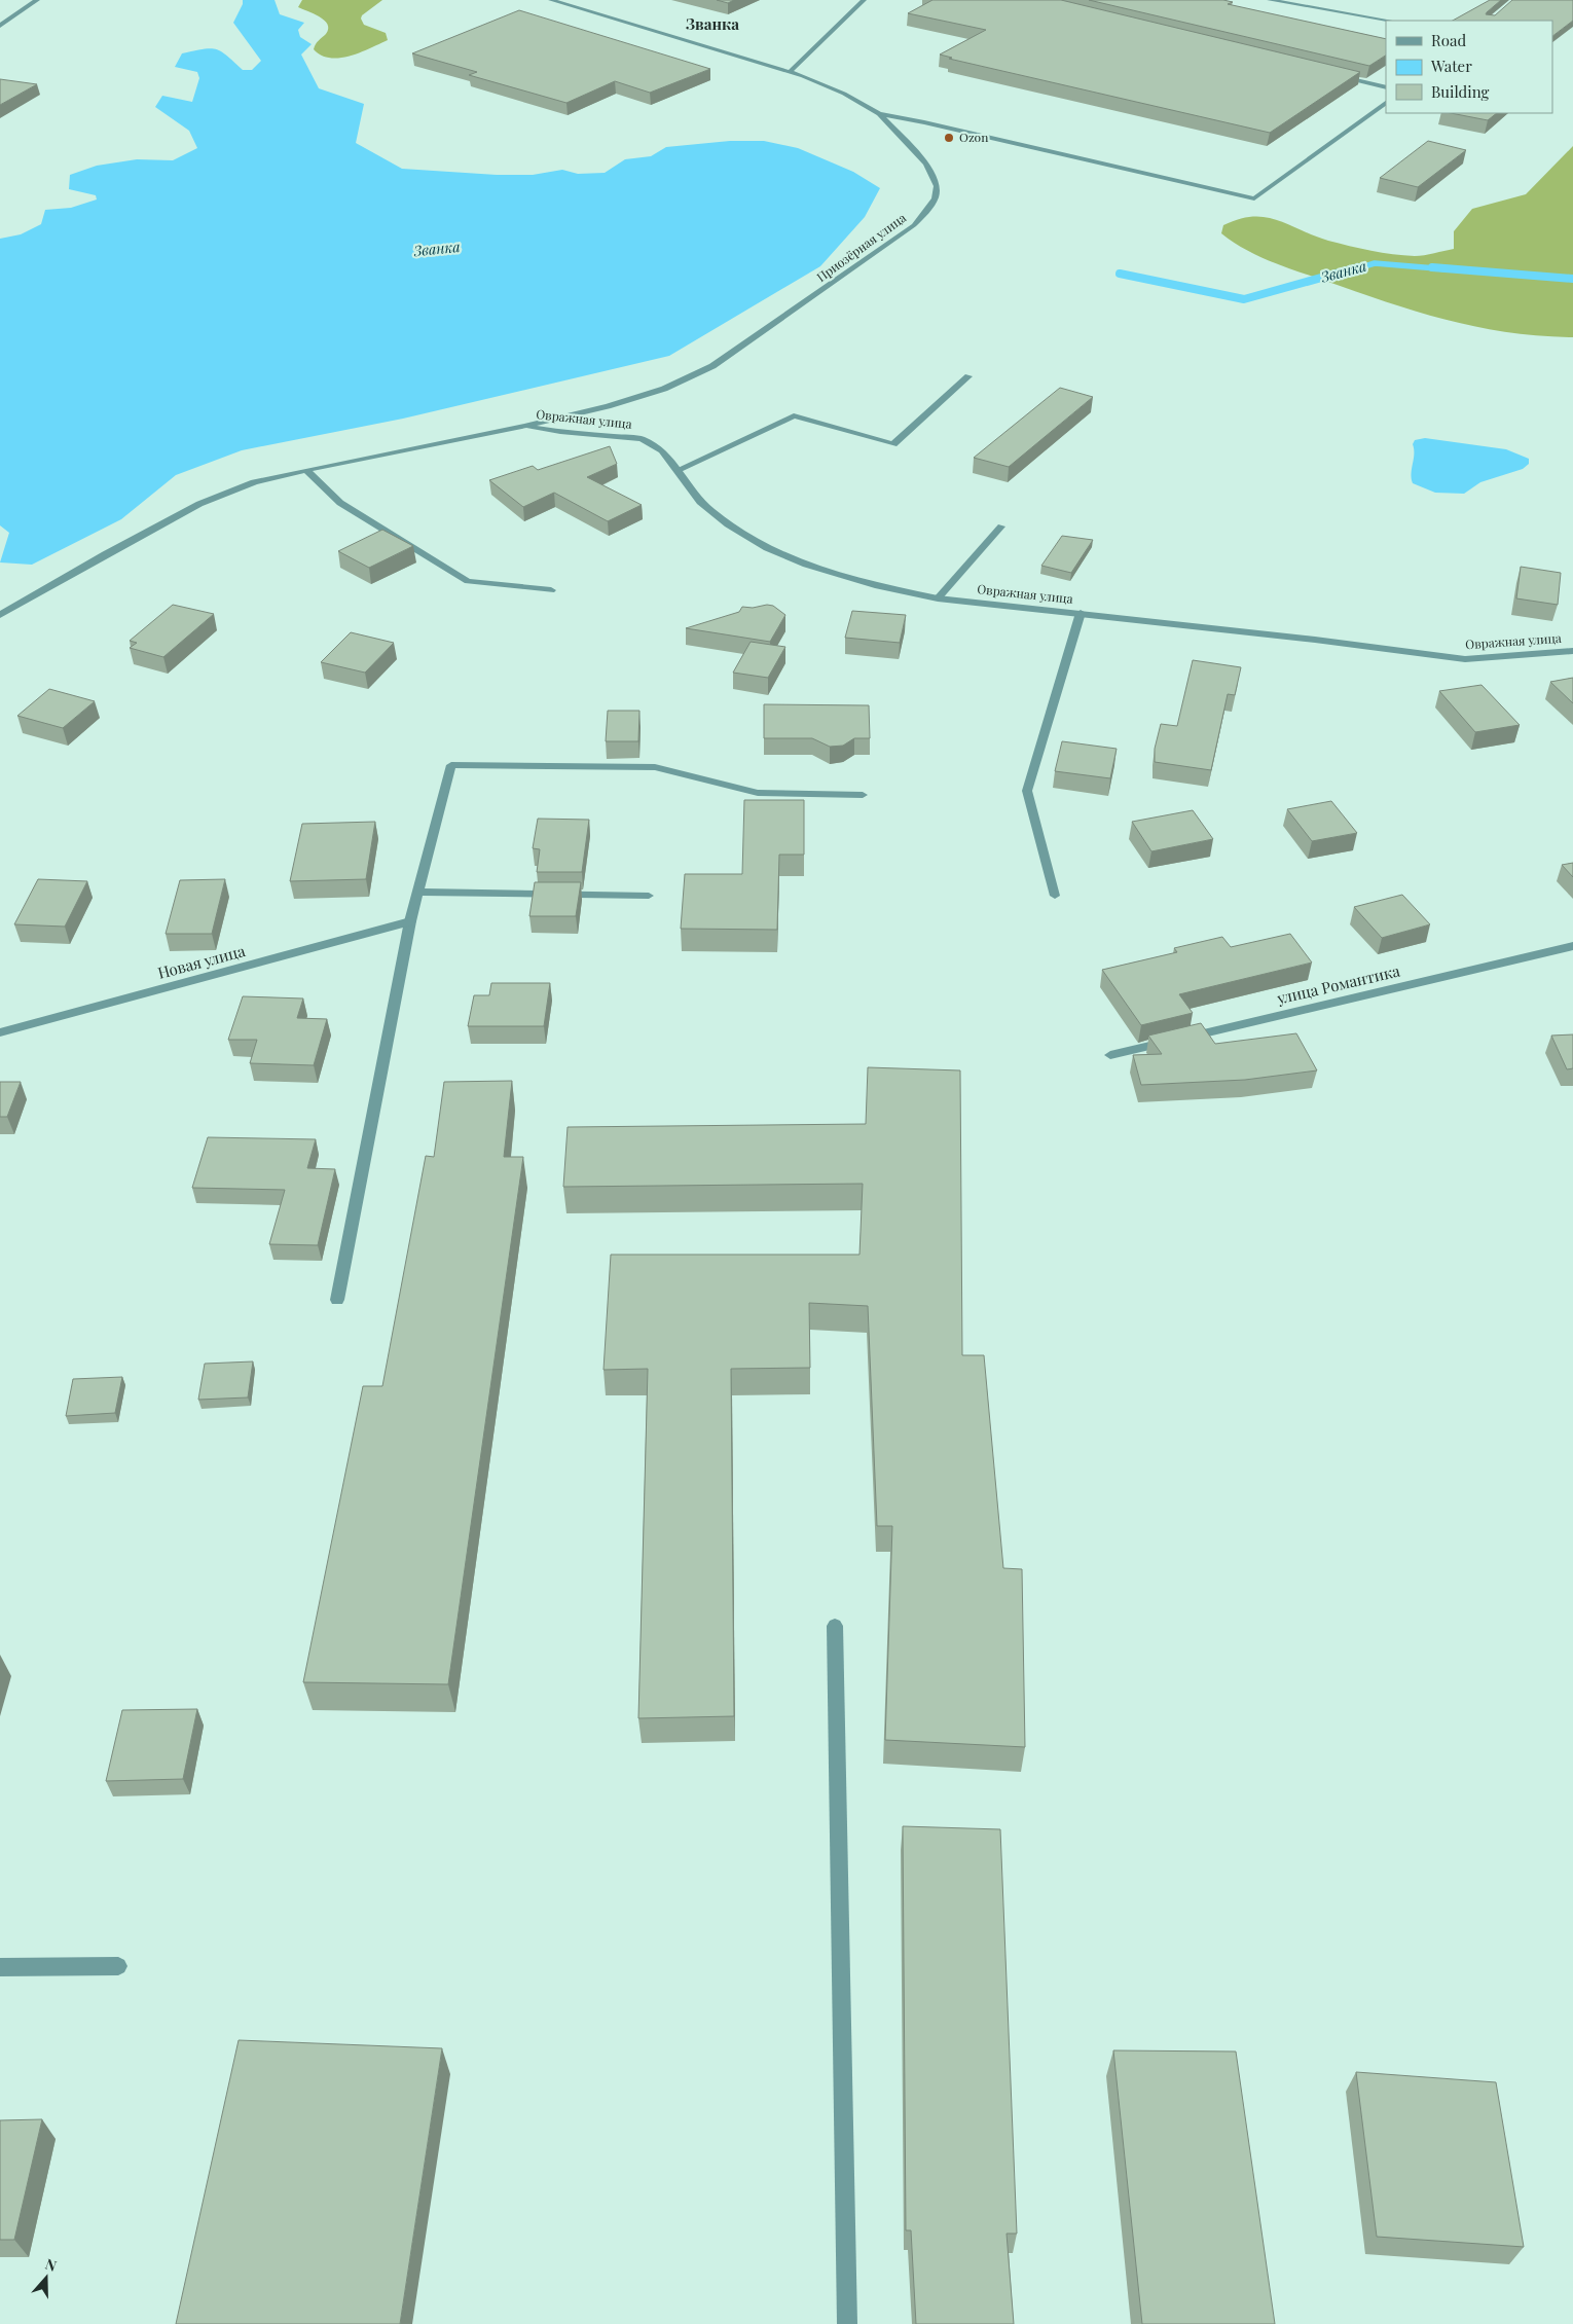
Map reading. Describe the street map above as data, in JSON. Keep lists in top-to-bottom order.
{
  "streets": {
    "street": [
      "Приозёрная улица",
      "Овражная улица",
      "Новая улица",
      "улица Романтика"
    ]
  },
  "crossings": [
    ["Приозёрная улица", "Овражная улица"]
  ],
  "districts": ["Званка"],
  "water": ["Званка"],
  "places": ["Ozon"],
  "legend": ["Road", "Water", "Building"],
  "north": "top"
}
